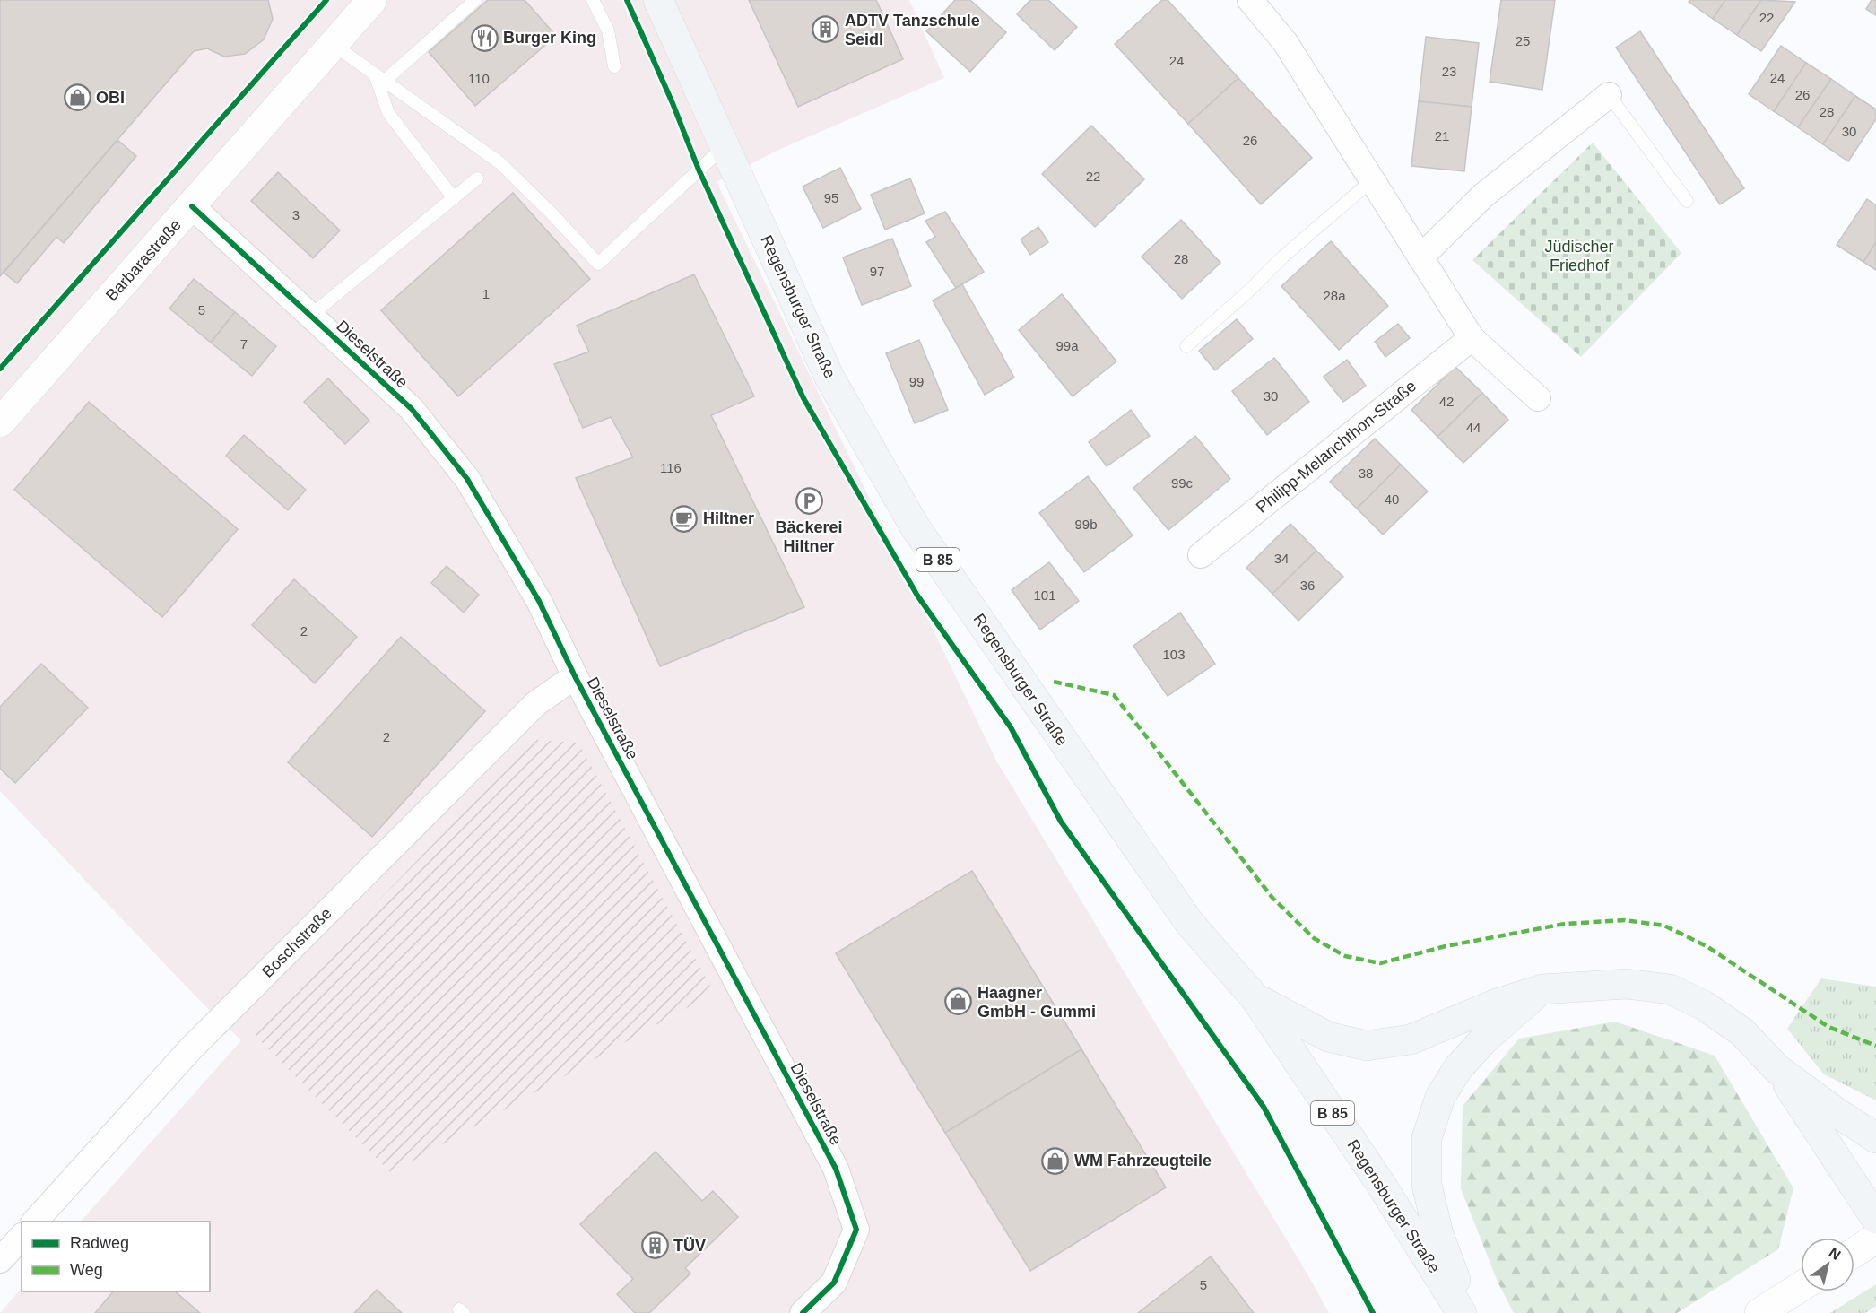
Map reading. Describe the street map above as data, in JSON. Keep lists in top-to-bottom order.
{
  "streets": {
    "main road": ["Regensburger Straße", "B 85"],
    "street": [
      "Barbarastraße",
      "Dieselstraße",
      "Philipp-Melanchthon-Straße",
      "Boschstraße"
    ]
  },
  "crossings": [
    ["Barbarastraße", "Dieselstraße"],
    ["Regensburger Straße", "B 85"],
    ["Dieselstraße", "Boschstraße"]
  ],
  "parks": ["Jüdischer Friedhof"],
  "places": {
    "building": ["ADTV Tanzschule Seidl", "TÜV"],
    "restaurant": ["Burger King"],
    "shop": ["OBI", "Haagner GmbH - Gummi", "WM Fahrzeugteile"],
    "parking": ["Bäckerei Hiltner"],
    "cafe": ["Hiltner"]
  },
  "house_numbers": [
    "22",
    "25",
    "24",
    "23",
    "24",
    "110",
    "26",
    "28",
    "30",
    "21",
    "26",
    "22",
    "95",
    "3",
    "28",
    "97",
    "1",
    "28a",
    "5",
    "7",
    "99a",
    "99",
    "30",
    "42",
    "44",
    "116",
    "38",
    "99c",
    "40",
    "99b",
    "34",
    "36",
    "101",
    "2",
    "103",
    "2",
    "5"
  ],
  "legend": ["Radweg", "Weg"],
  "north": "top right"
}
